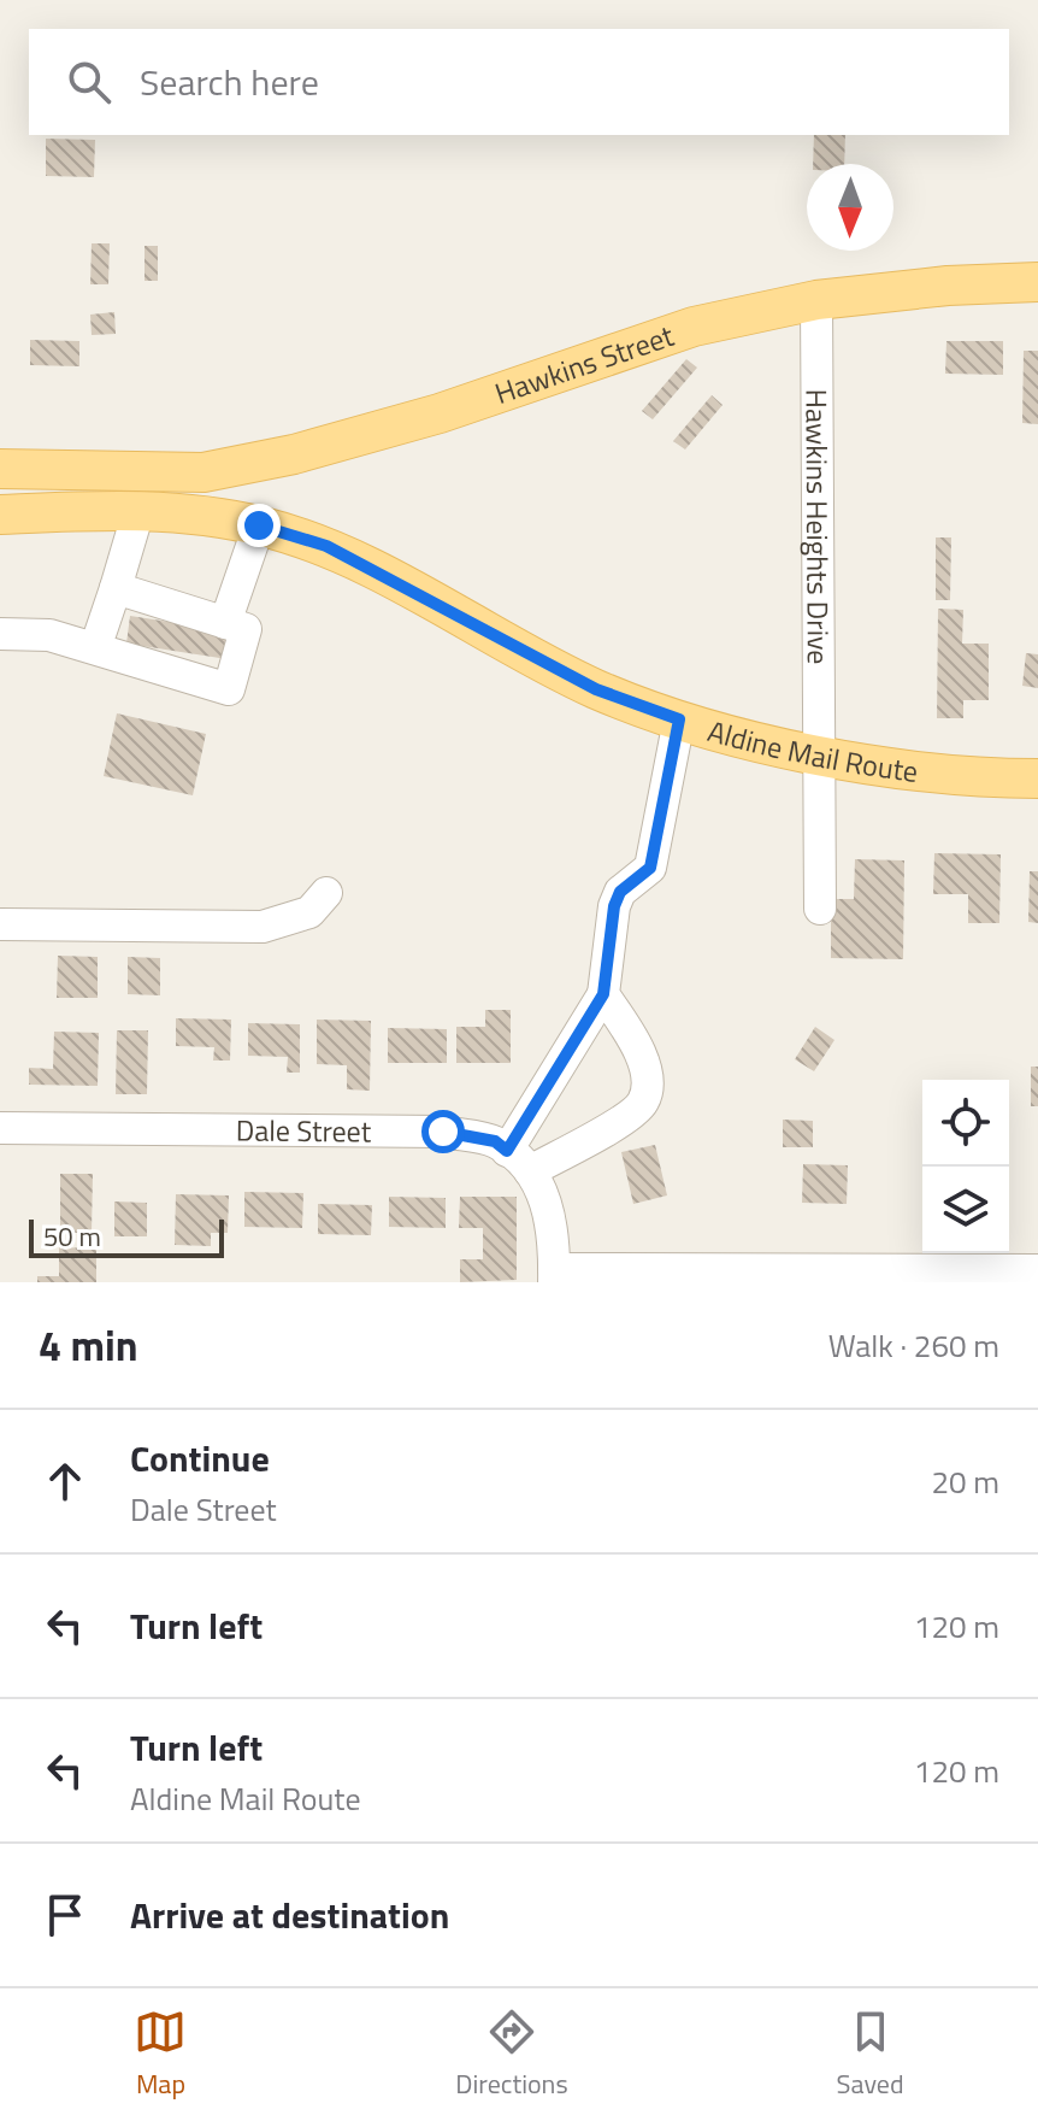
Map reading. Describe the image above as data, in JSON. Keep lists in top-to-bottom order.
{
  "streets": {
    "main road": ["Hawkins Street", "Aldine Mail Route"],
    "street": ["Hawkins Heights Drive", "Dale Street"]
  },
  "crossings": [
    ["Hawkins Street", "Hawkins Heights Drive"],
    ["Hawkins Heights Drive", "Aldine Mail Route"]
  ],
  "scale_bar": "50 m",
  "north": "bottom",
  "page": {
    "search": "Search here",
    "scale": "50 m",
    "heading": ["4 min", "Walk · 260 m"],
    "list": [
      ["Continue", "Dale Street", "20 m"],
      ["Turn left", "120 m"],
      ["Turn left", "Aldine Mail Route", "120 m"],
      "Arrive at destination"
    ],
    "nav": ["Map", "Directions", "Saved"]
  }
}
